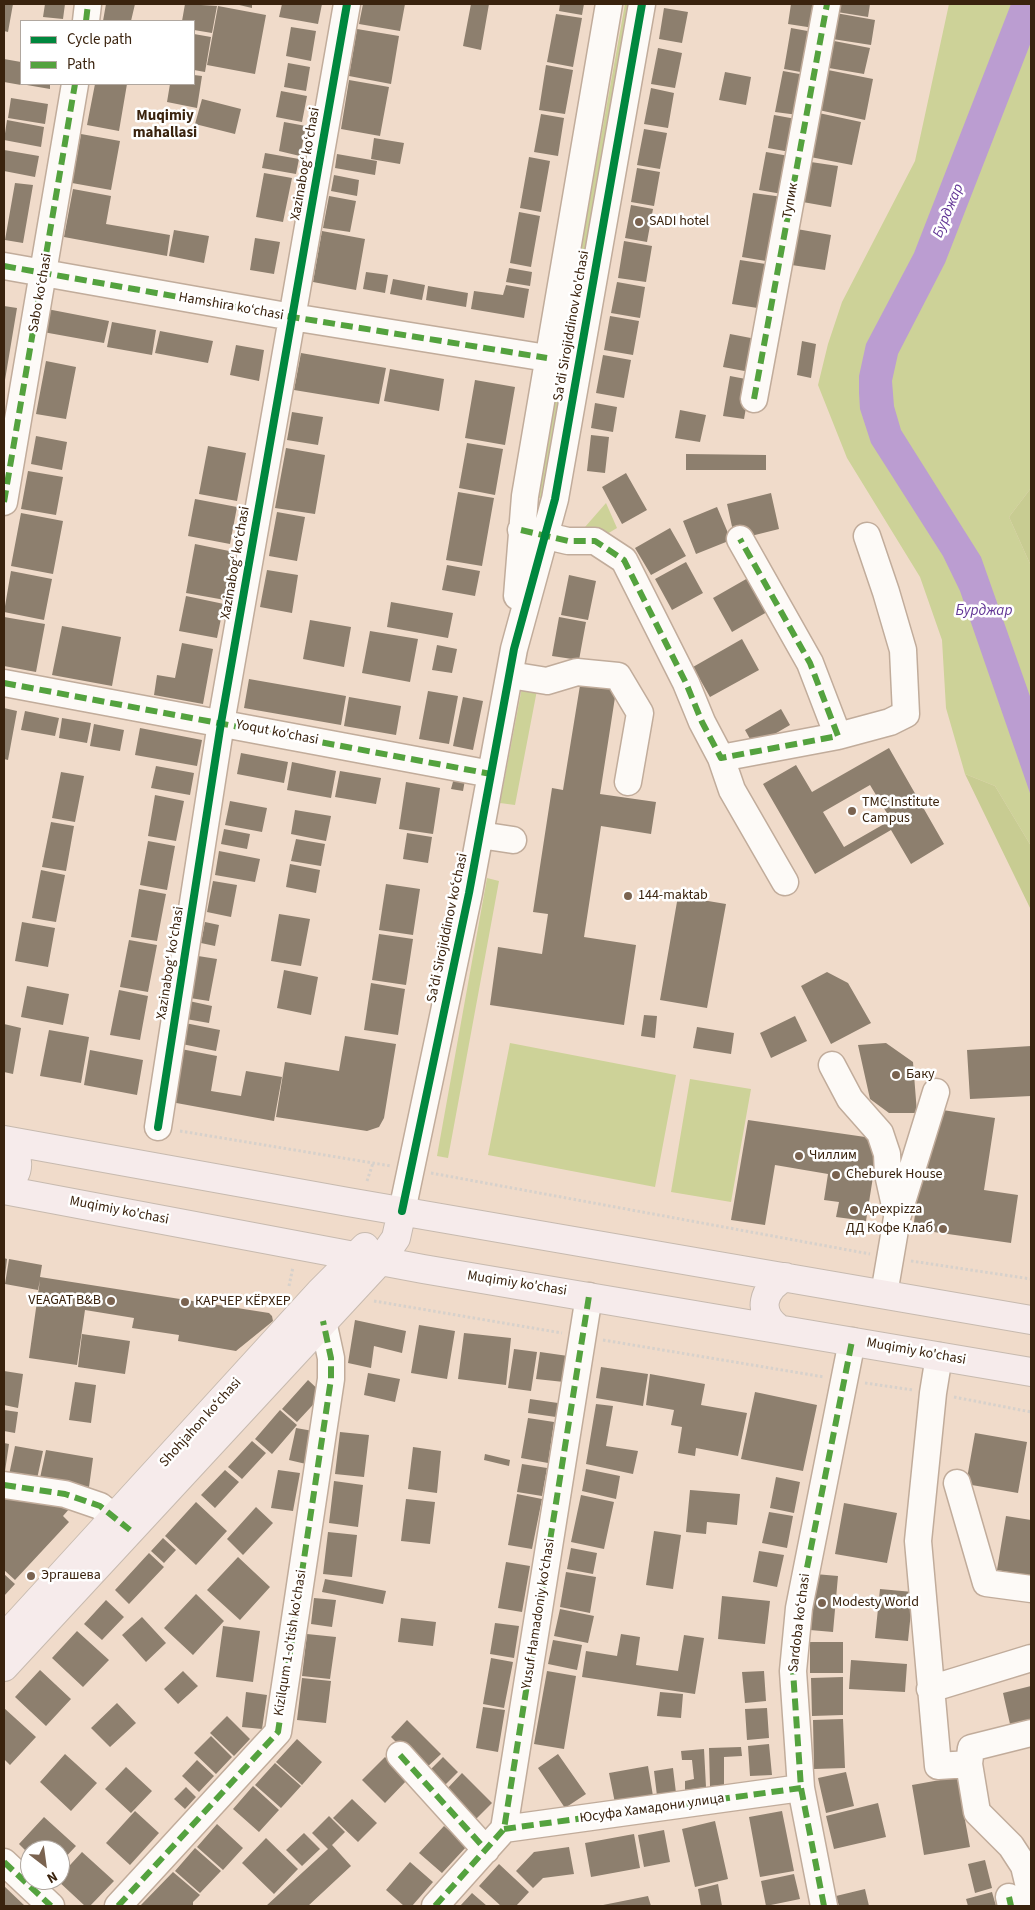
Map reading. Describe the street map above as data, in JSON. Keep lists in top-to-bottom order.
{
  "streets": {
    "main road": ["Muqimiy ko'chasi", "Shohjahon koʻchasi"],
    "street": [
      "Xazinabog‘ ko‘chasi",
      "Тупик",
      "Sabo ko‘chasi",
      "Hamshira ko‘chasi",
      "Sa'di Sirojiddinov ko'chasi",
      "Yoqut ko'chasi",
      "Saʼdi Sirojiddinov koʻchasi",
      "Yusuf Hamadoniy koʻchasi",
      "Sardoba koʻchasi",
      "Kizilqum 1-o'tish ko'chasi",
      "Юсуфа Хамадони улица"
    ]
  },
  "crossings": [
    ["Xazinabog‘ ko‘chasi", "Hamshira ko‘chasi"],
    ["Xazinabog‘ ko‘chasi", "Yoqut ko'chasi"],
    ["Sabo ko‘chasi", "Hamshira ko‘chasi"],
    ["Hamshira ko‘chasi", "Sa'di Sirojiddinov ko'chasi"],
    ["Sa'di Sirojiddinov ko'chasi", "Saʼdi Sirojiddinov koʻchasi"],
    ["Yoqut ko'chasi", "Saʼdi Sirojiddinov koʻchasi"],
    ["Saʼdi Sirojiddinov koʻchasi", "Shohjahon koʻchasi"],
    ["Muqimiy ko'chasi", "Shohjahon koʻchasi"],
    ["Muqimiy ko'chasi", "Yusuf Hamadoniy koʻchasi"],
    ["Muqimiy ko'chasi", "Sardoba koʻchasi"],
    ["Shohjahon koʻchasi", "Kizilqum 1-o'tish ko'chasi"],
    ["Yusuf Hamadoniy koʻchasi", "Юсуфа Хамадони улица"],
    ["Sardoba koʻchasi", "Юсуфа Хамадони улица"]
  ],
  "districts": ["Muqimiy mahallasi"],
  "water": ["Бурджар"],
  "places": [
    "SADI hotel",
    "TMC Institute Campus",
    "144-maktab",
    "Баку",
    "Чиллим",
    "Cheburek House",
    "Apexpizza",
    "ДД Кофе Клаб",
    "VEAGAT B&B",
    "КАРЧЕР КЁРХЕР",
    "Эргашева",
    "Modesty World"
  ],
  "legend": ["Cycle path", "Path"],
  "north": "bottom right"
}
